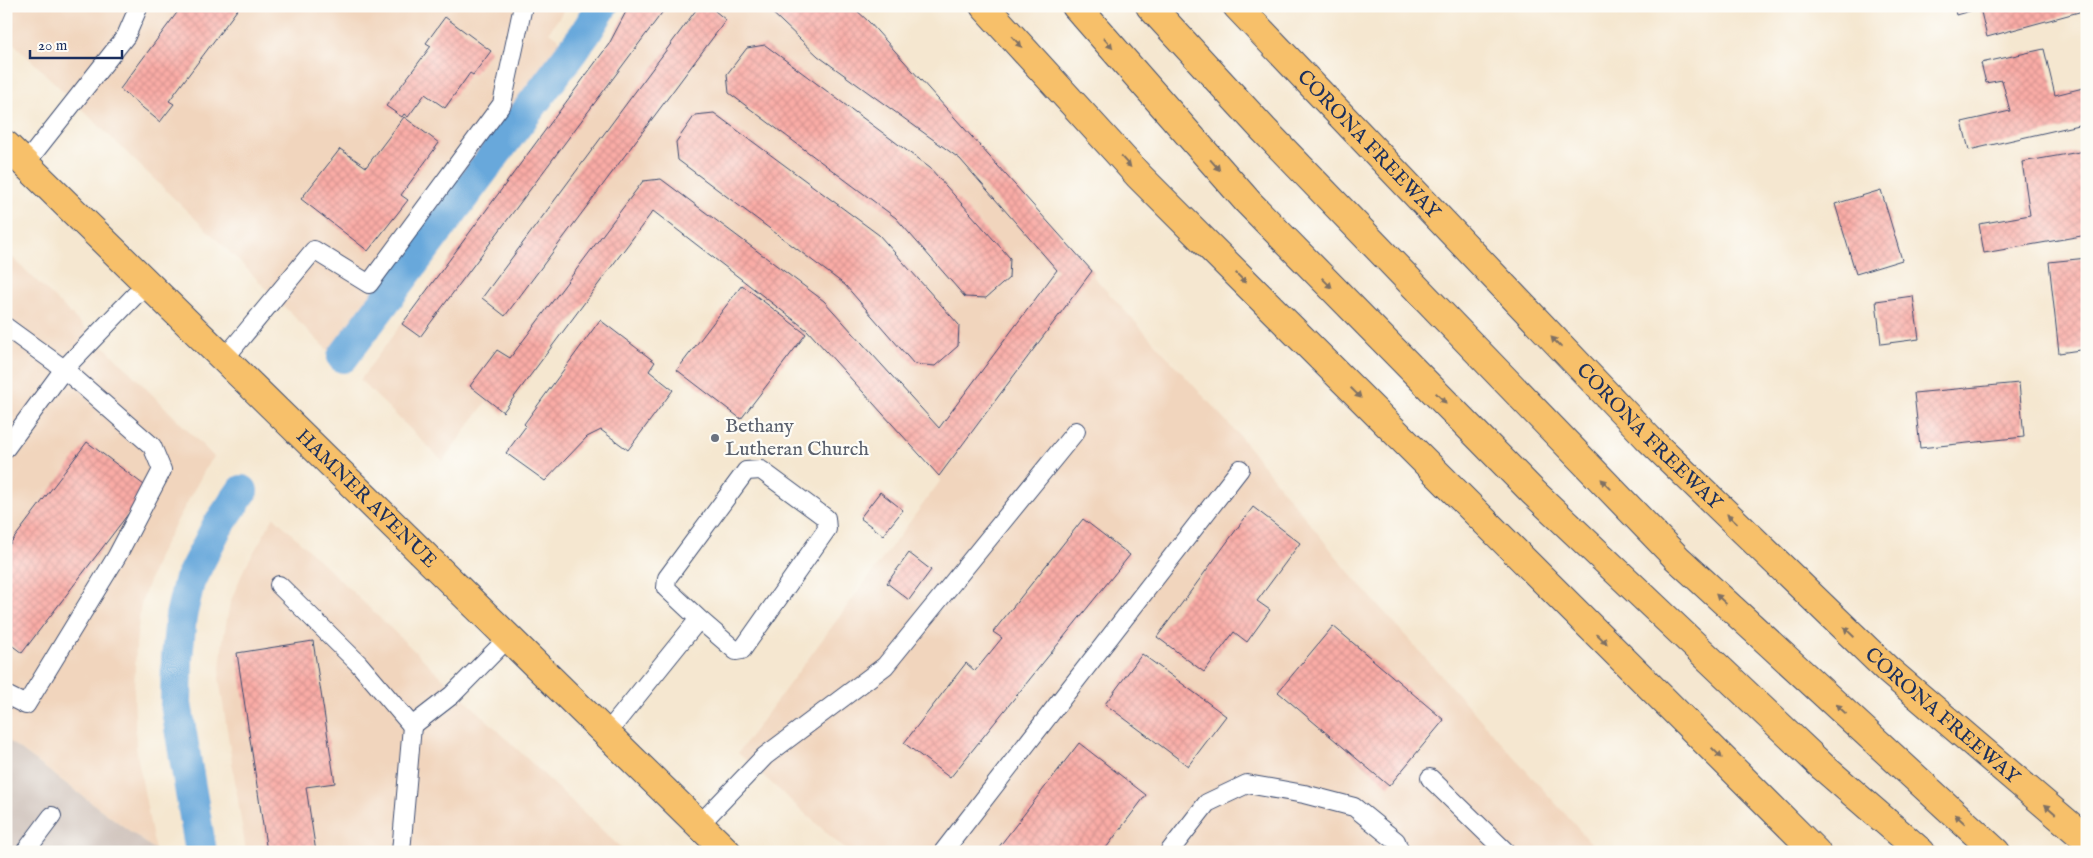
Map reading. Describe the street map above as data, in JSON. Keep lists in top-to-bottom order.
{
  "streets": {
    "main road": ["CORONA FREEWAY", "HAMNER AVENUE"]
  },
  "places": ["Bethany Lutheran Church"],
  "scale_bar": "20 m"
}
